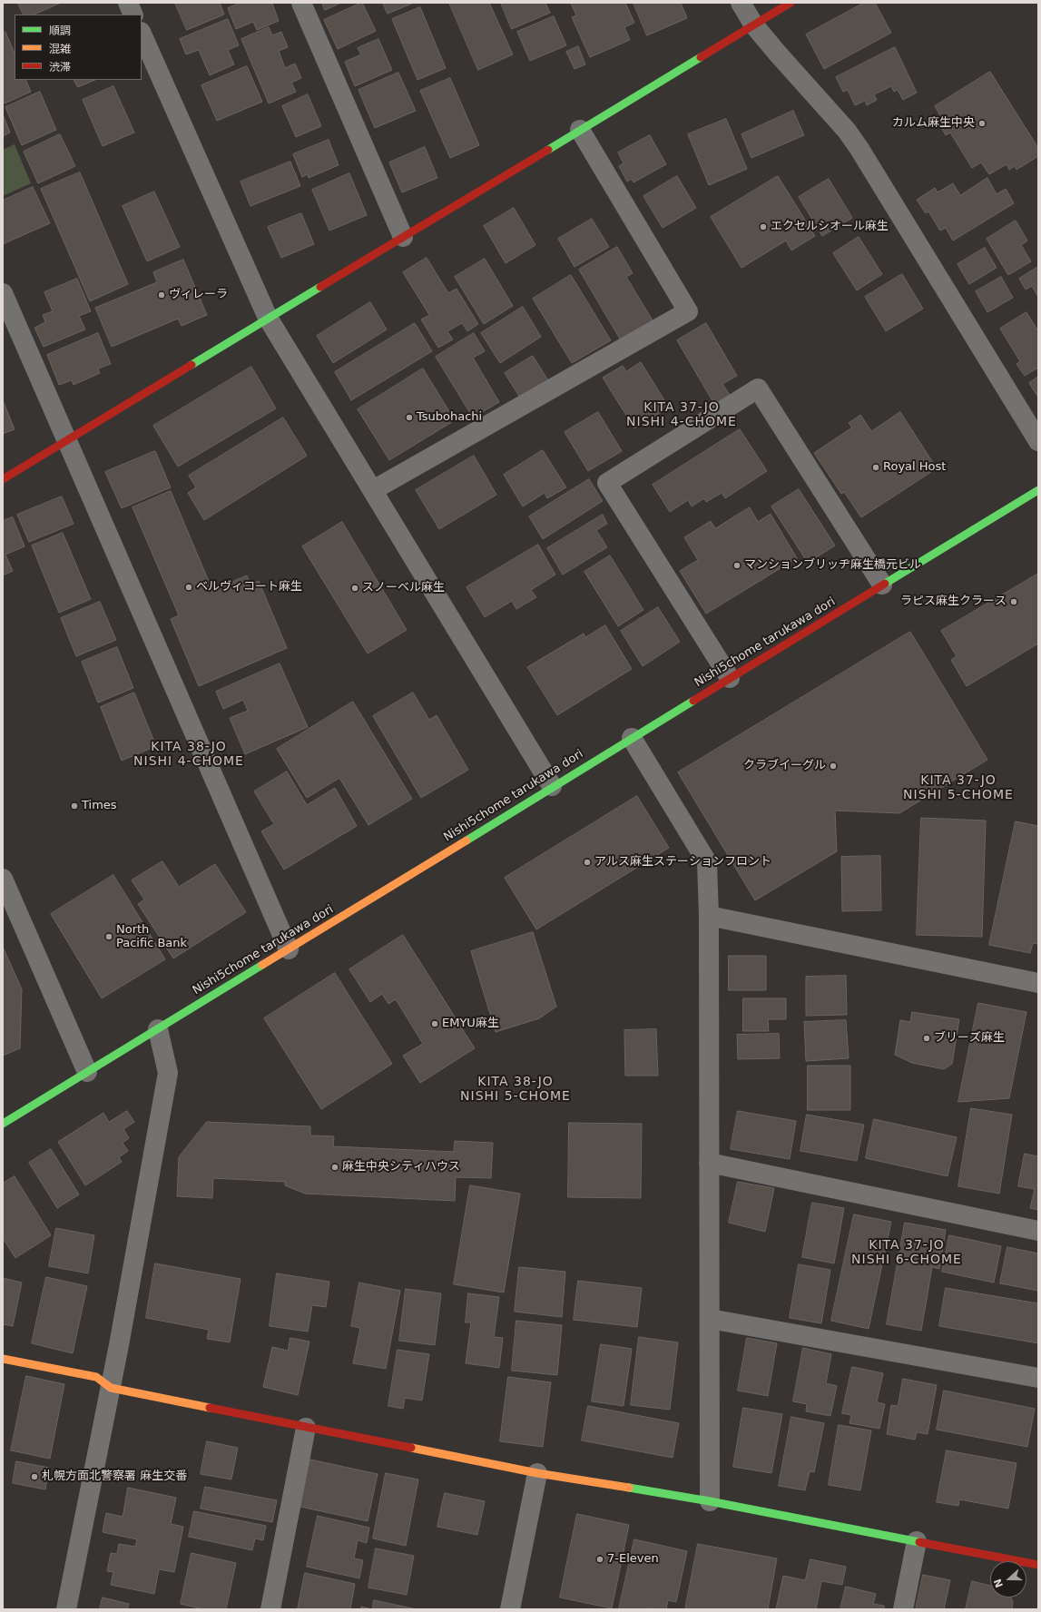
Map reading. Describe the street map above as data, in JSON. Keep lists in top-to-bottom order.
{
  "streets": {
    "street": ["Nishi5chome tarukawa dori"]
  },
  "districts": [
    "KITA 37-JO NISHI 4-CHOME",
    "KITA 38-JO NISHI 4-CHOME",
    "KITA 37-JO NISHI 5-CHOME",
    "KITA 38-JO NISHI 5-CHOME",
    "KITA 37-JO NISHI 6-CHOME"
  ],
  "places": [
    "カルム麻生中央",
    "エクセルシオール麻生",
    "ヴィレーラ",
    "Tsubohachi",
    "Royal Host",
    "マンションブリッヂ麻生橋元ビル",
    "ベルヴィコート麻生",
    "スノーベル麻生",
    "ラピス麻生クラース",
    "クラブイーグル",
    "Times",
    "アルス麻生ステーションフロント",
    "North Pacific Bank",
    "EMYU麻生",
    "ブリーズ麻生",
    "麻生中央シティハウス",
    "札幌方面北警察署 麻生交番",
    "7-Eleven"
  ],
  "legend": ["順調", "混雑", "渋滞"],
  "north": "left"
}
